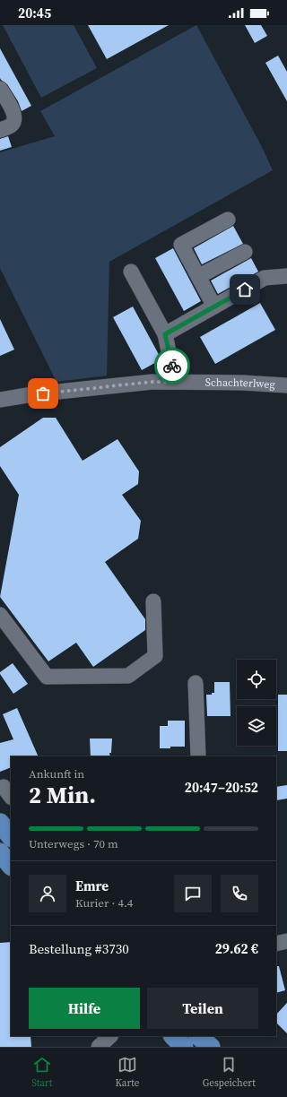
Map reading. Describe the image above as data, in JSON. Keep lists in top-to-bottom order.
{
  "streets": {
    "street": ["Schachterlweg"]
  },
  "page": {
    "status": "20:45",
    "heading": ["2 Min.", "Ankunft in", "20:47–20:52"],
    "panel": [
      "Emre",
      "Kurier · 4.4",
      "Bestellung #3730",
      "29.62 €"
    ],
    "bar": "Unterwegs · 70 m",
    "buttons": ["Hilfe", "Teilen"],
    "tabs": ["Start", "Karte", "Gespeichert"]
  }
}
